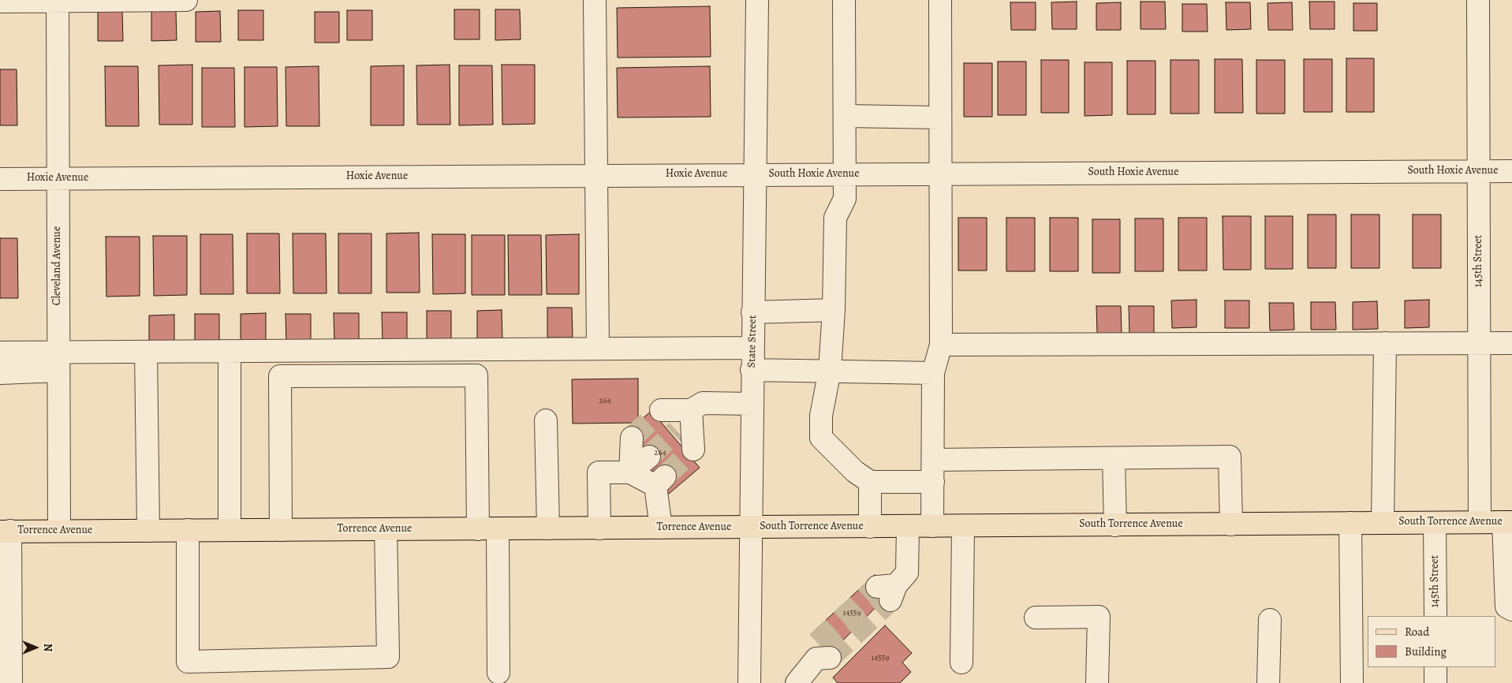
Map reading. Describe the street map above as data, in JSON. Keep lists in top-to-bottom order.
{
  "streets": {
    "main road": ["South Torrence Avenue", "Torrence Avenue"],
    "street": [
      "South Hoxie Avenue",
      "Hoxie Avenue",
      "145th Street",
      "Cleveland Avenue",
      "State Street"
    ]
  },
  "crossings": [
    ["South Hoxie Avenue", "Hoxie Avenue"],
    ["South Hoxie Avenue", "145th Street"],
    ["South Hoxie Avenue", "State Street"],
    ["Hoxie Avenue", "Cleveland Avenue"],
    ["Hoxie Avenue", "State Street"],
    ["145th Street", "South Torrence Avenue"],
    ["Cleveland Avenue", "Torrence Avenue"],
    ["State Street", "South Torrence Avenue"],
    ["State Street", "Torrence Avenue"],
    ["South Torrence Avenue", "Torrence Avenue"]
  ],
  "house_numbers": [
    "264",
    "264",
    "14559",
    "14559"
  ],
  "legend": ["Road", "Building"],
  "north": "right"
}
